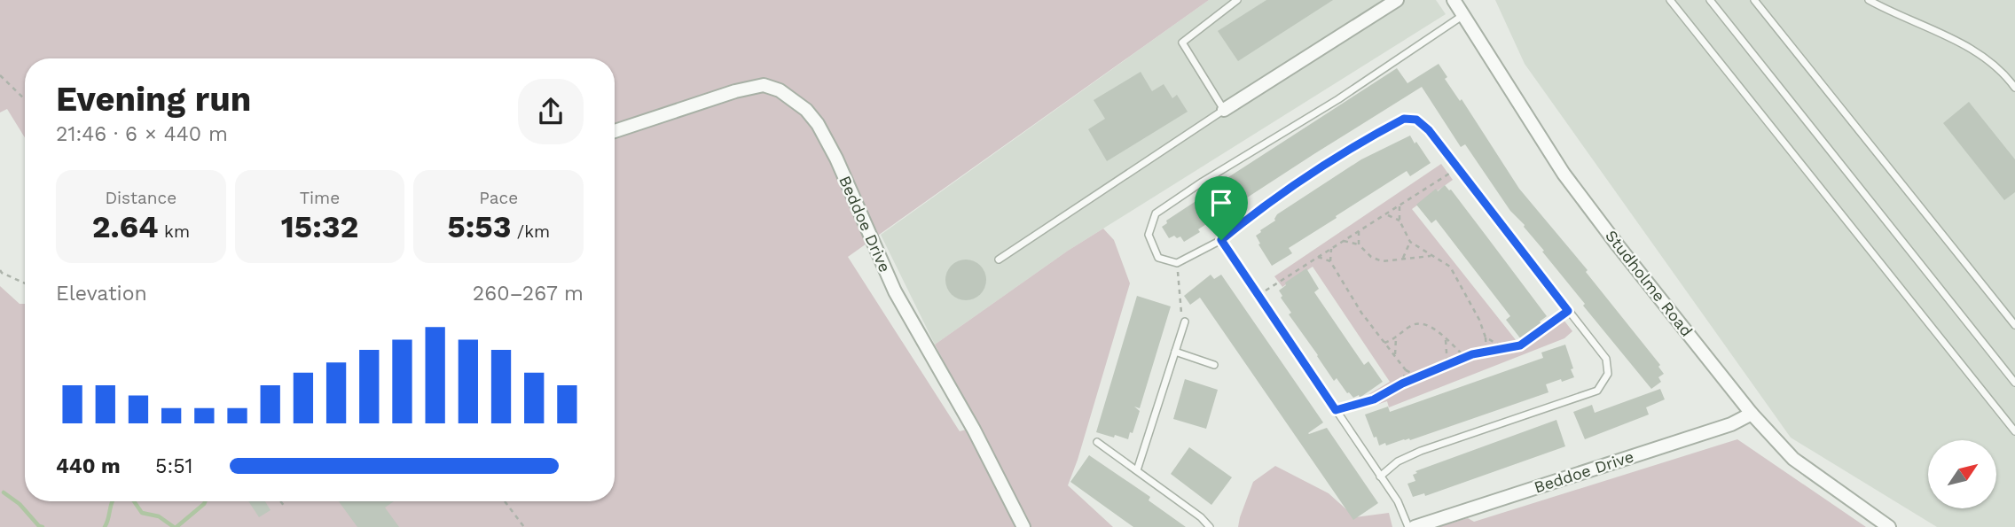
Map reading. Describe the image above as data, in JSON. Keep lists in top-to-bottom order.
{
  "streets": {
    "street": ["Beddoe Drive", "Studholme Road"]
  },
  "crossings": [
    ["Beddoe Drive", "Studholme Road"]
  ],
  "north": "top right",
  "page": {
    "heading": ["Evening run", "21:46 · 6 × 440 m"],
    "stats": [
      ["Distance", "2.64 km"],
      ["Time", "15:32"],
      ["Pace", "5:53 /km"]
    ],
    "chart": ["Elevation", "260–267 m"],
    "list": [
      {
        "name": "440 m",
        "note": "5:51"
      }
    ]
  }
}
